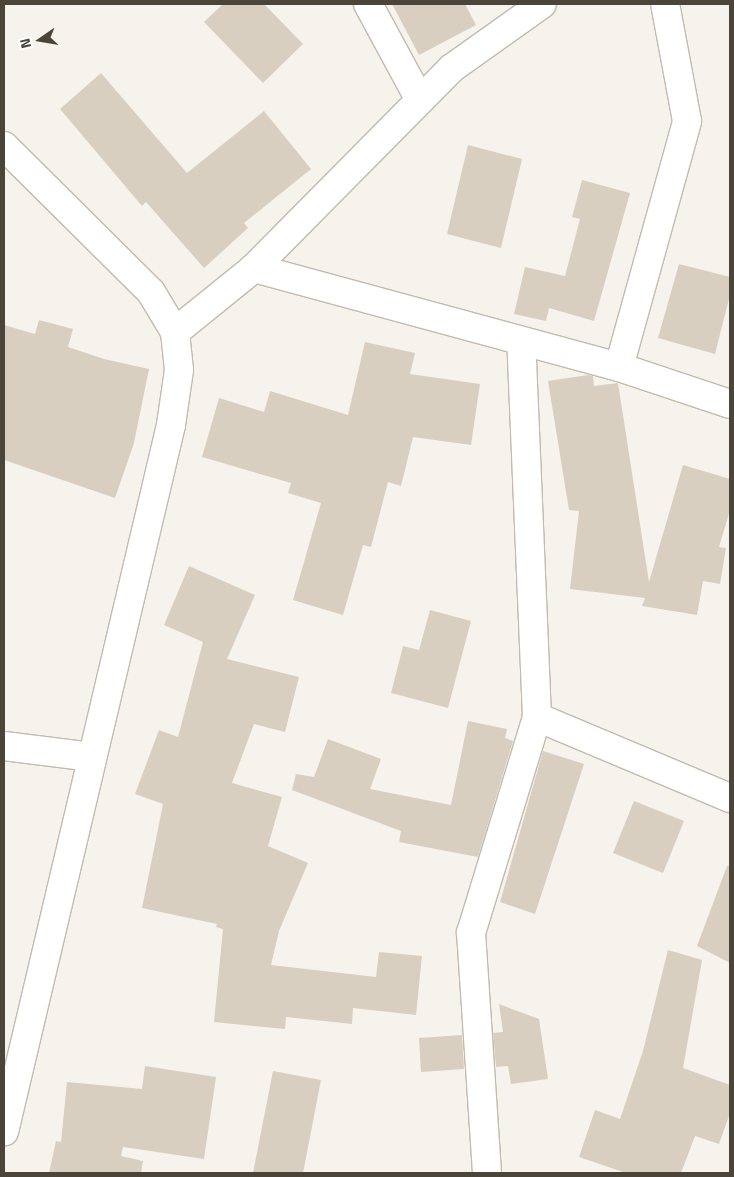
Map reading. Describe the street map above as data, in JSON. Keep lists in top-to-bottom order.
{
  "north": "left"
}
